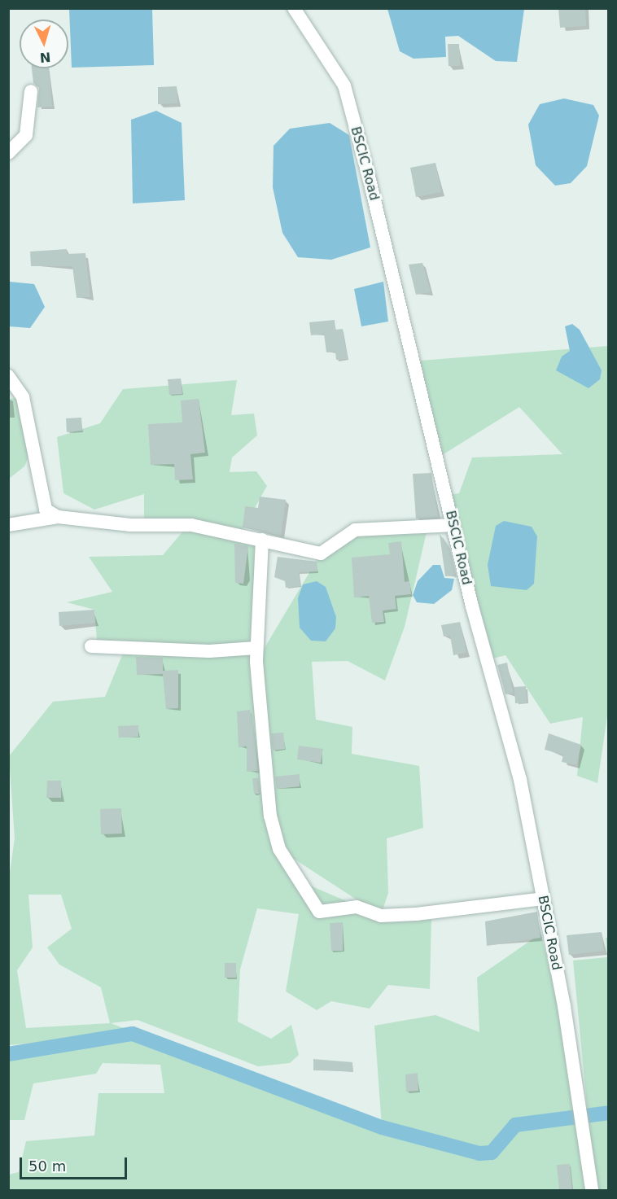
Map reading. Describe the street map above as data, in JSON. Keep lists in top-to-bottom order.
{
  "streets": {
    "street": ["BSCIC Road"]
  },
  "scale_bar": "50 m",
  "north": "bottom"
}
